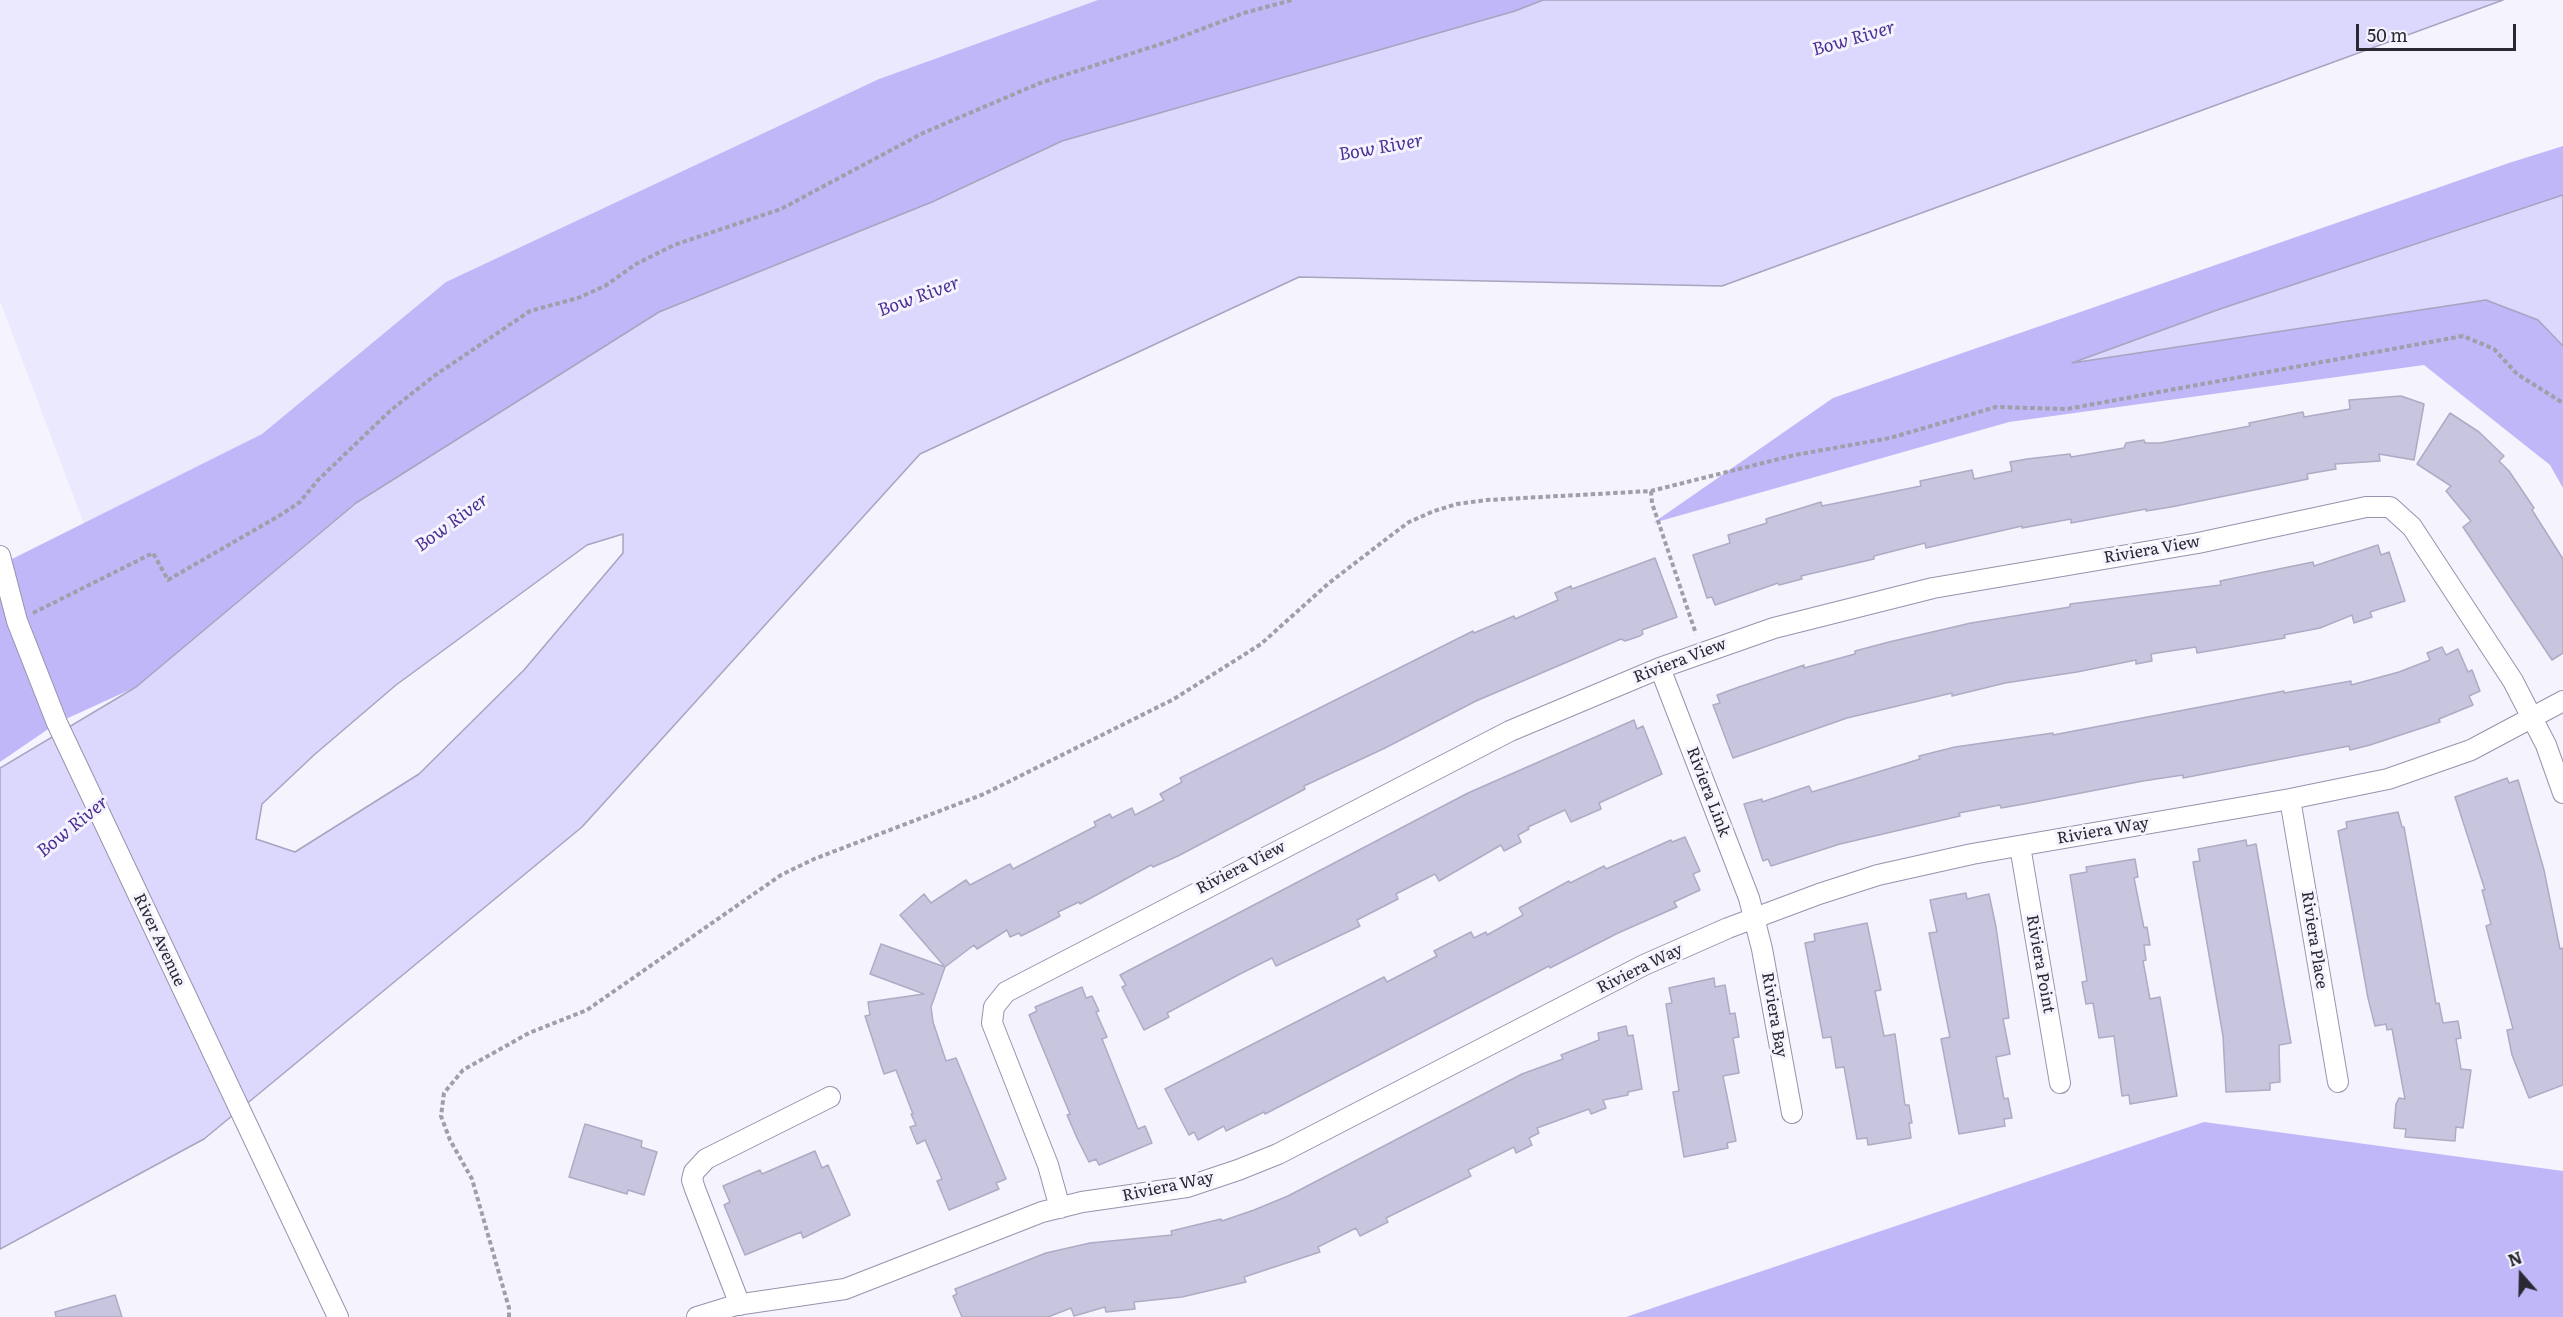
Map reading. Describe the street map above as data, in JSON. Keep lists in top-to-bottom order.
{
  "streets": {
    "street": [
      "Riviera View",
      "Riviera Link",
      "Riviera Way",
      "River Avenue",
      "Riviera Place",
      "Riviera Point",
      "Riviera Bay"
    ]
  },
  "crossings": [
    ["Riviera View", "Riviera Link"],
    ["Riviera View", "Riviera Way"],
    ["Riviera Link", "Riviera Way"],
    ["Riviera Link", "Riviera Bay"],
    ["Riviera Way", "Riviera Place"],
    ["Riviera Way", "Riviera Point"],
    ["Riviera Way", "Riviera Bay"]
  ],
  "water": ["Bow River"],
  "scale_bar": "50 m",
  "north": "top"
}
